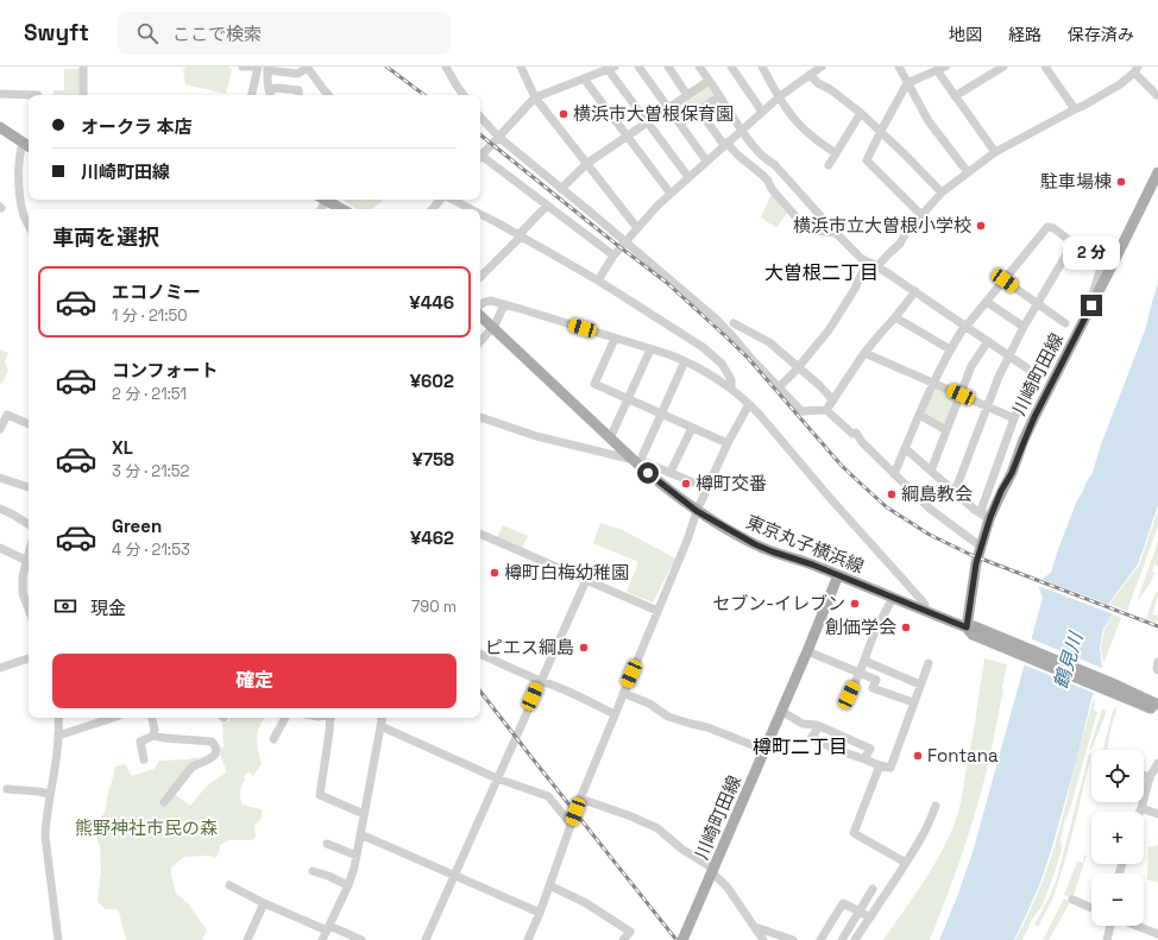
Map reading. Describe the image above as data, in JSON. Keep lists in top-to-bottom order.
{
  "streets": {
    "main road": ["川崎町田線", "東京丸子横浜線"]
  },
  "crossings": [
    ["川崎町田線", "東京丸子横浜線"]
  ],
  "districts": ["大曽根二丁目", "樽町二丁目"],
  "water": ["鶴見川"],
  "parks": ["熊野神社市民の森"],
  "places": [
    "横浜市大曽根保育園",
    "駐車場棟",
    "横浜市立大曽根小学校",
    "樽町交番",
    "綱島教会",
    "樽町白梅幼稚園",
    "セブン-イレブン",
    "創価学会",
    "ピエス綱島",
    "Fontana"
  ],
  "page": {
    "header": "Swyft",
    "search": "ここで検索",
    "nav": ["地図", "経路", "保存済み"],
    "banner": ["オークラ 本店", "川崎町田線"],
    "heading": "車両を選択",
    "bubble": "2 分",
    "list": [
      {
        "name": "エコノミー",
        "note": "1 分 · 21:50",
        "value": "¥446"
      },
      {
        "name": "コンフォート",
        "note": "2 分 · 21:51",
        "value": "¥602"
      },
      {
        "name": "XL",
        "note": "3 分 · 21:52",
        "value": "¥758"
      },
      {
        "name": "Green",
        "note": "4 分 · 21:53",
        "value": "¥462"
      }
    ],
    "pay": ["現金", "790 m"],
    "buttons": "確定",
    "map_buttons": ["+", "−"]
  }
}
